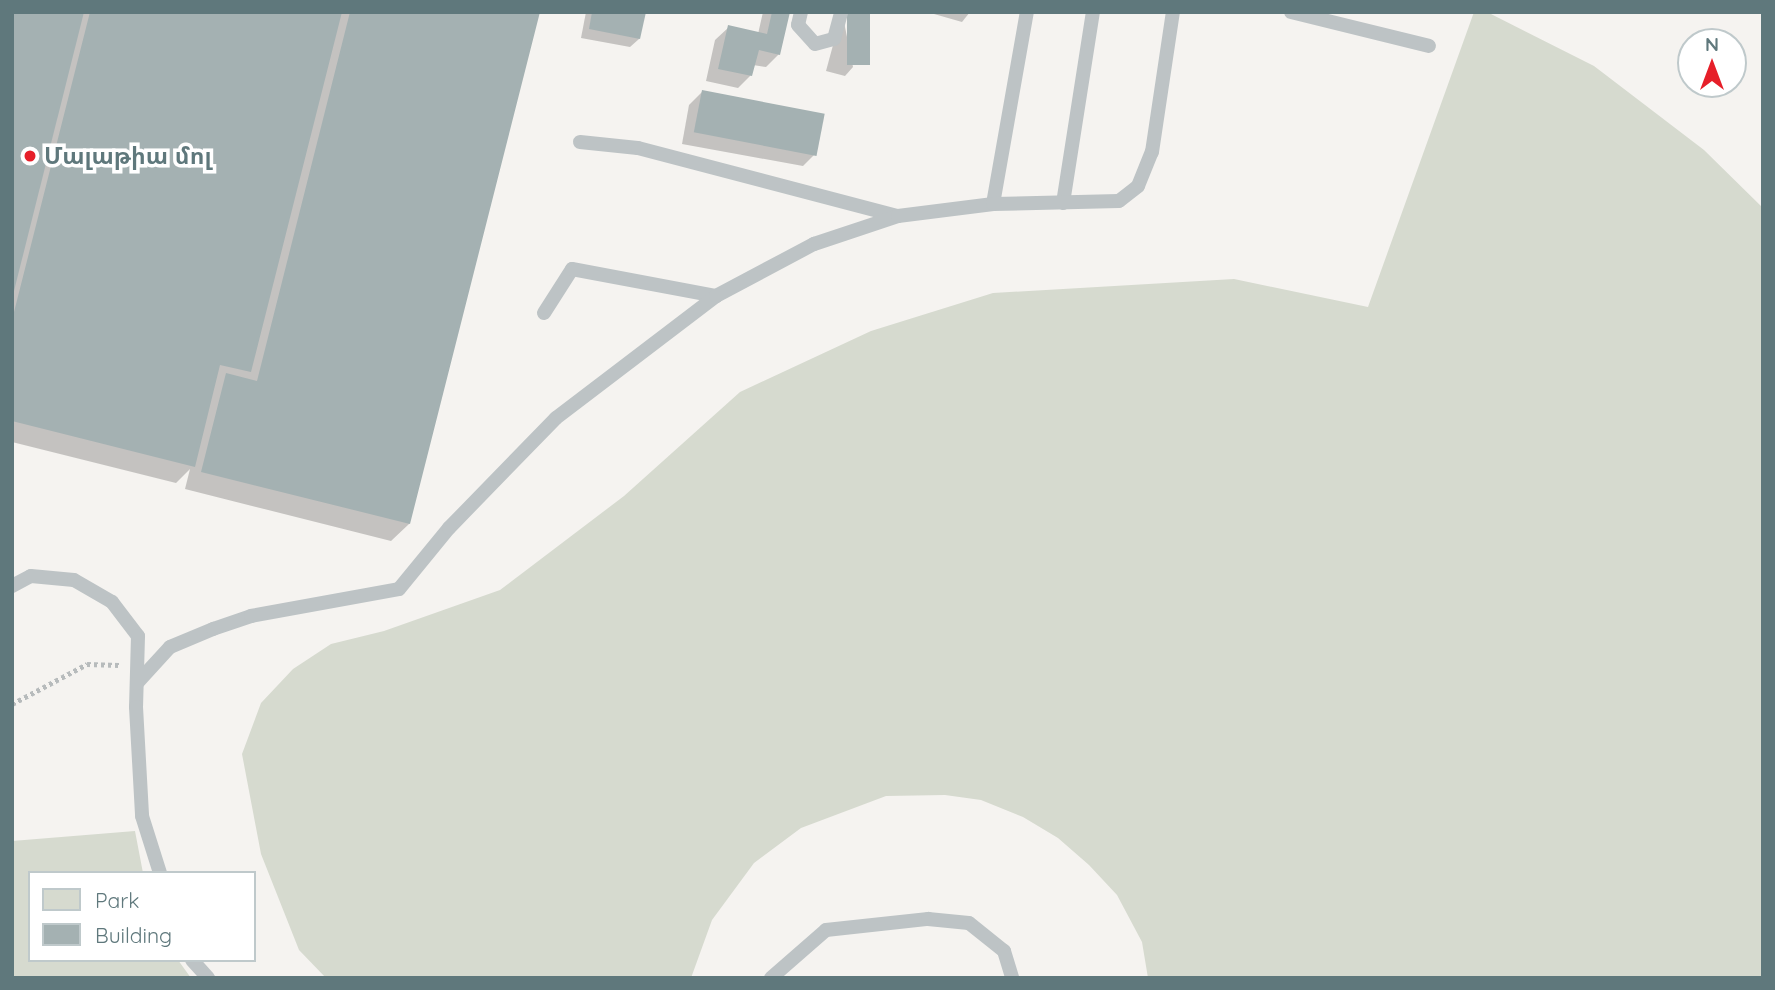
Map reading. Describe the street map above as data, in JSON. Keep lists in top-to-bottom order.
{
  "places": ["Մալաթիա մոլ"],
  "legend": ["Park", "Building"],
  "north": "top"
}
